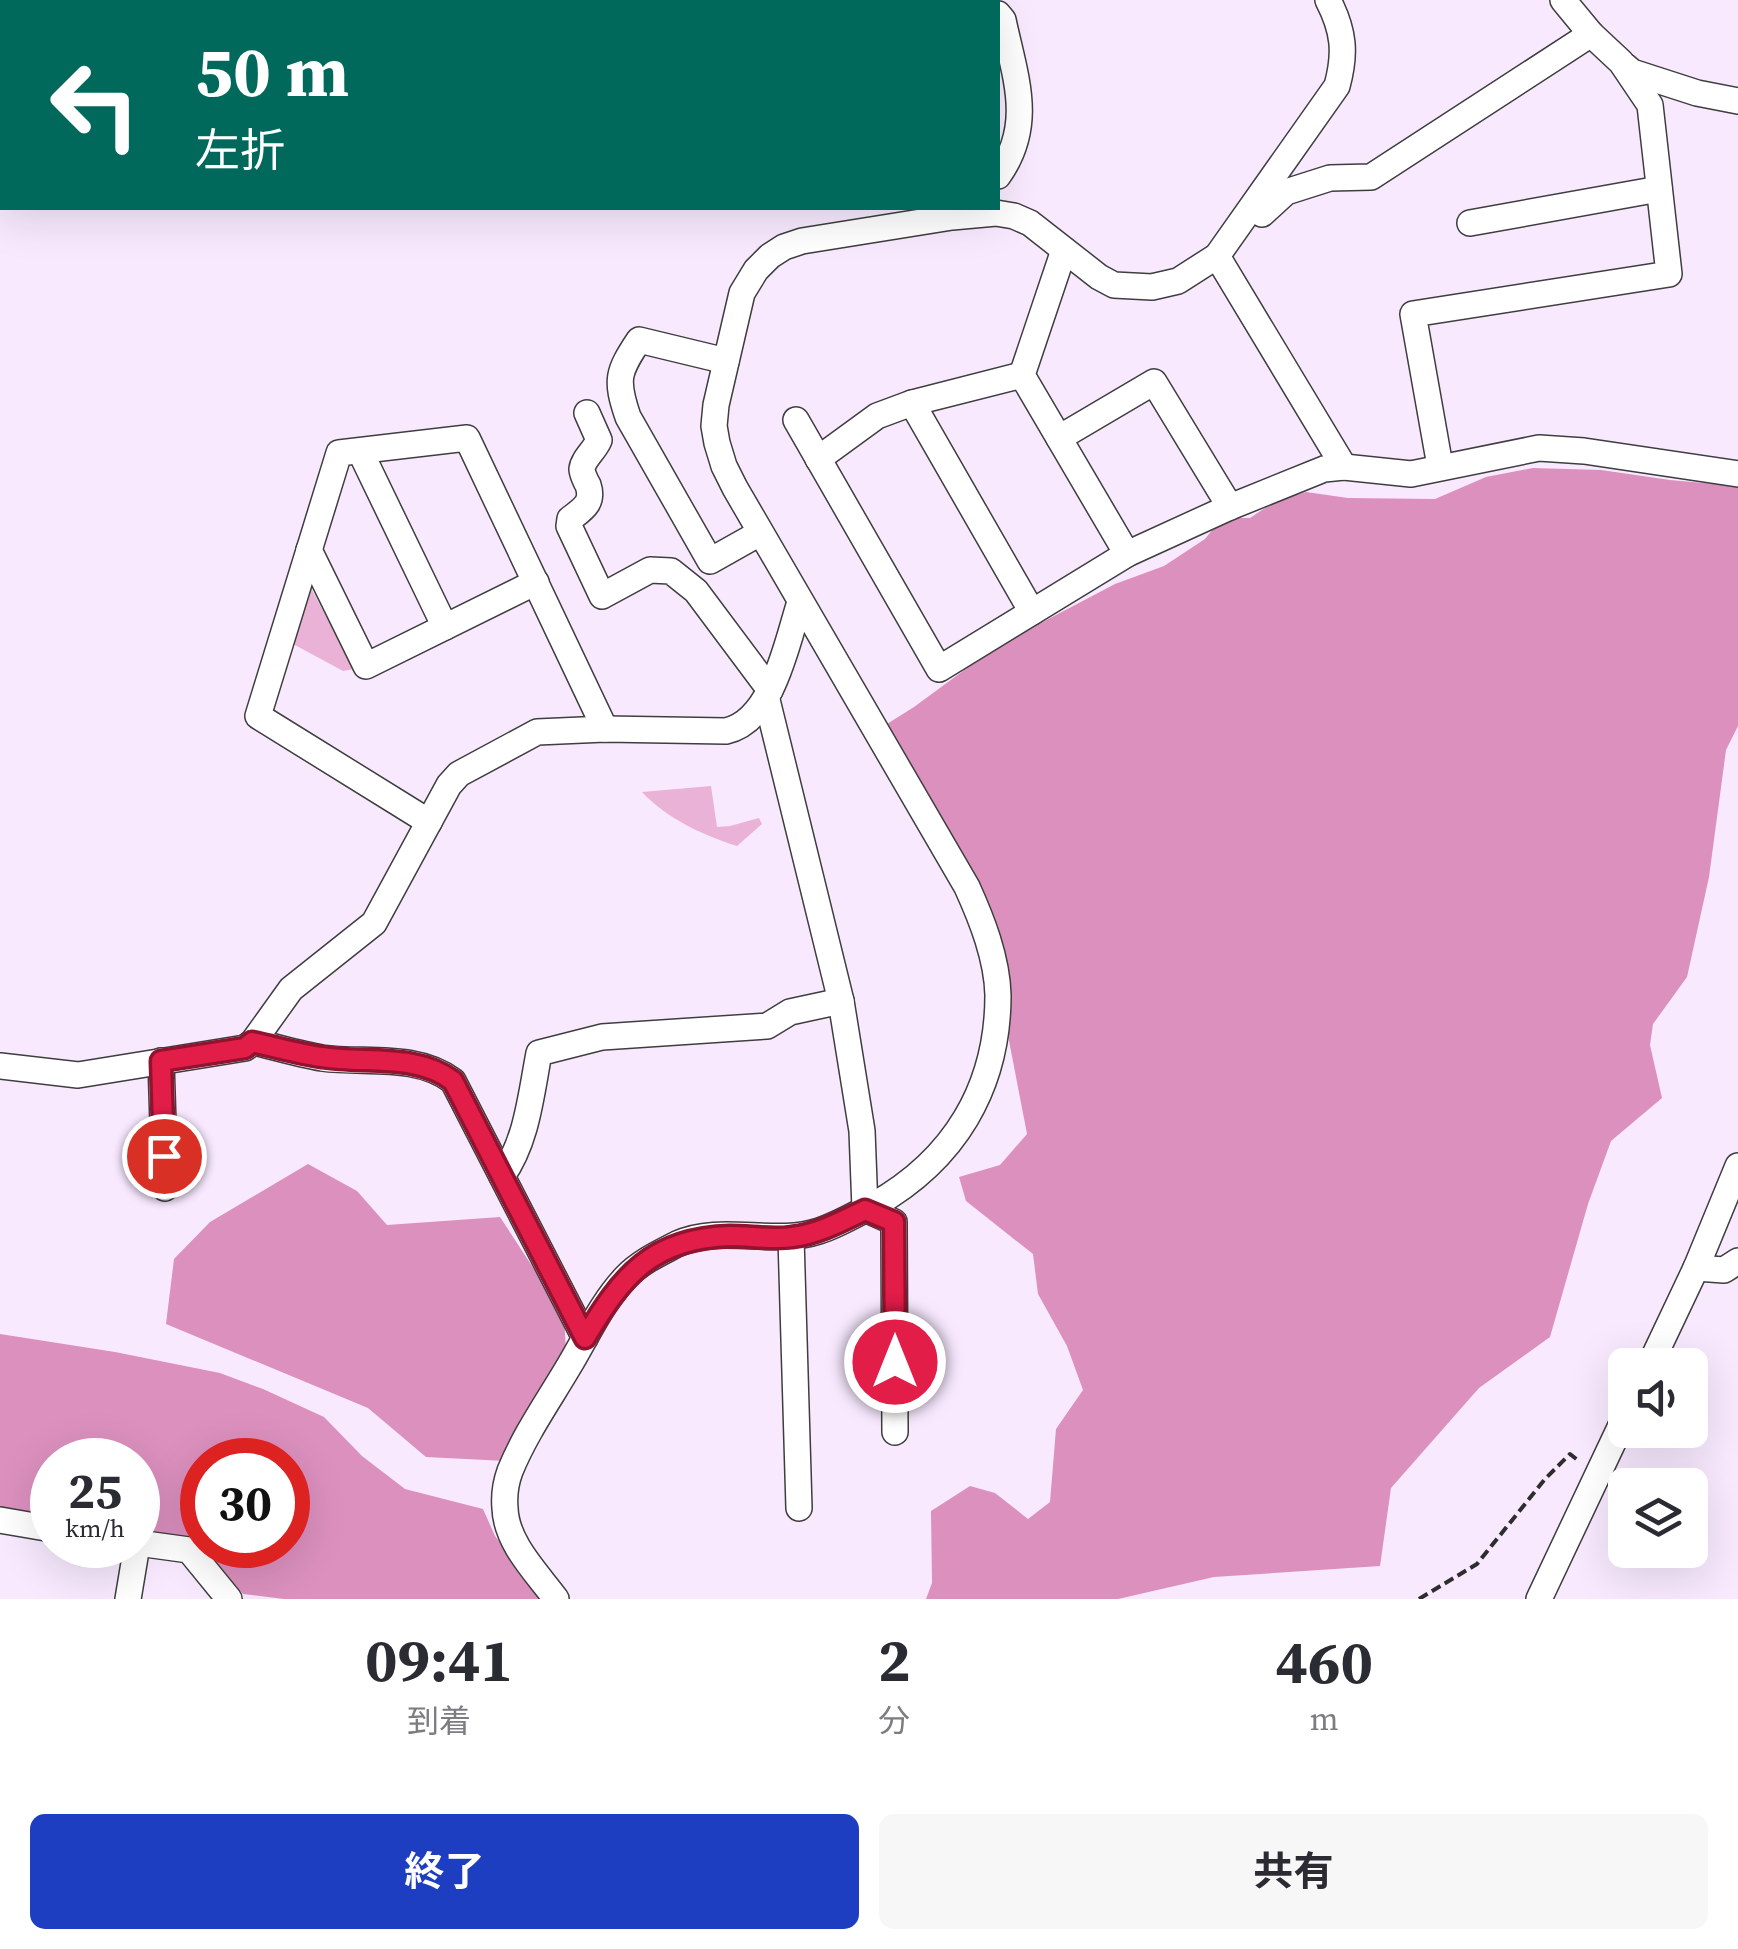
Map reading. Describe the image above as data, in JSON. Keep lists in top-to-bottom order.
{
  "page": {
    "turn": ["50 m", "左折"],
    "speed": "25 km/h",
    "limit": "30",
    "eta": [
      "09:41",
      "到着",
      "2",
      "分",
      "460",
      "m"
    ],
    "buttons": ["終了", "共有"]
  }
}
